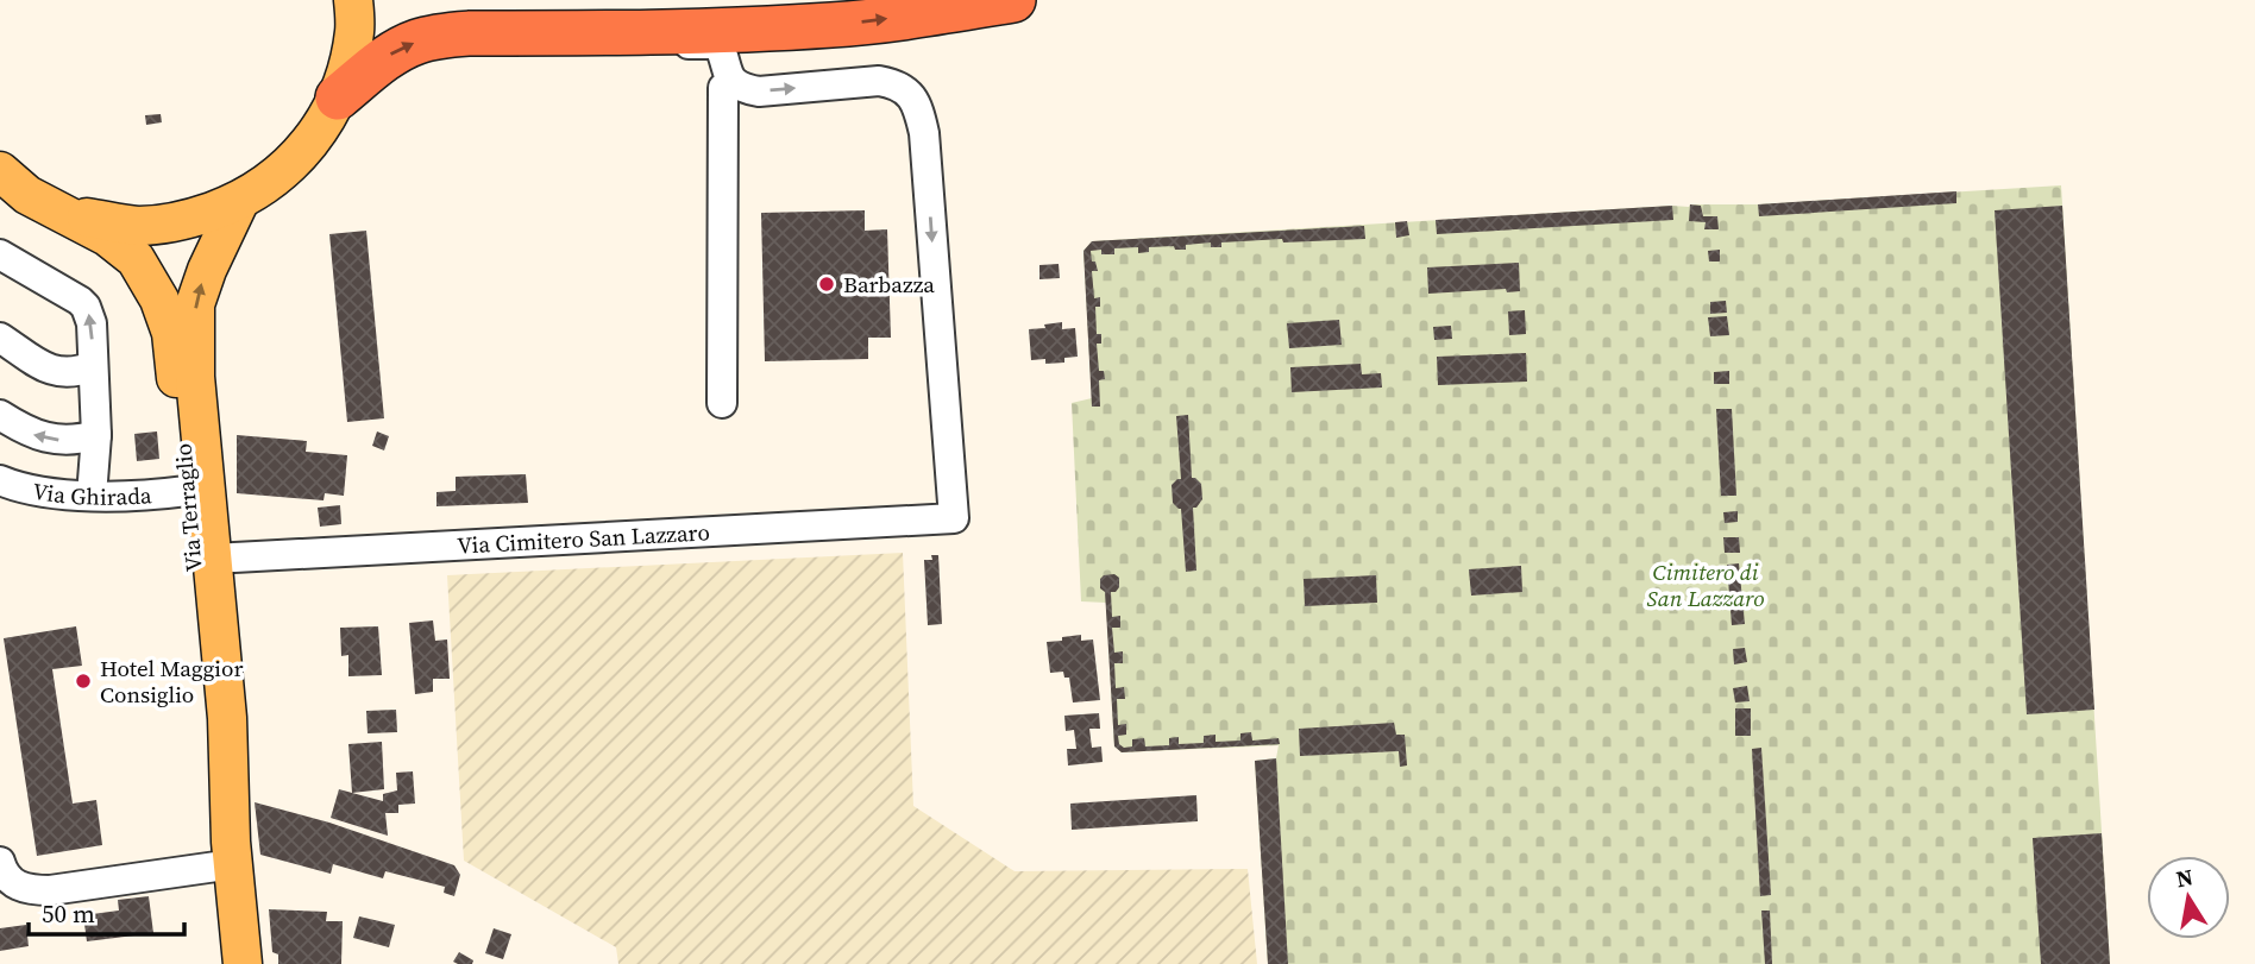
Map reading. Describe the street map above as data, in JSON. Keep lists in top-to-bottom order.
{
  "streets": {
    "main road": ["Via Terraglio"],
    "street": ["Via Ghirada", "Via Cimitero San Lazzaro"]
  },
  "crossings": [
    ["Via Ghirada", "Via Terraglio"],
    ["Via Terraglio", "Via Cimitero San Lazzaro"]
  ],
  "parks": ["Cimitero di San Lazzaro"],
  "places": ["Barbazza", "Hotel Maggior Consiglio"],
  "scale_bar": "50 m",
  "north": "top"
}
